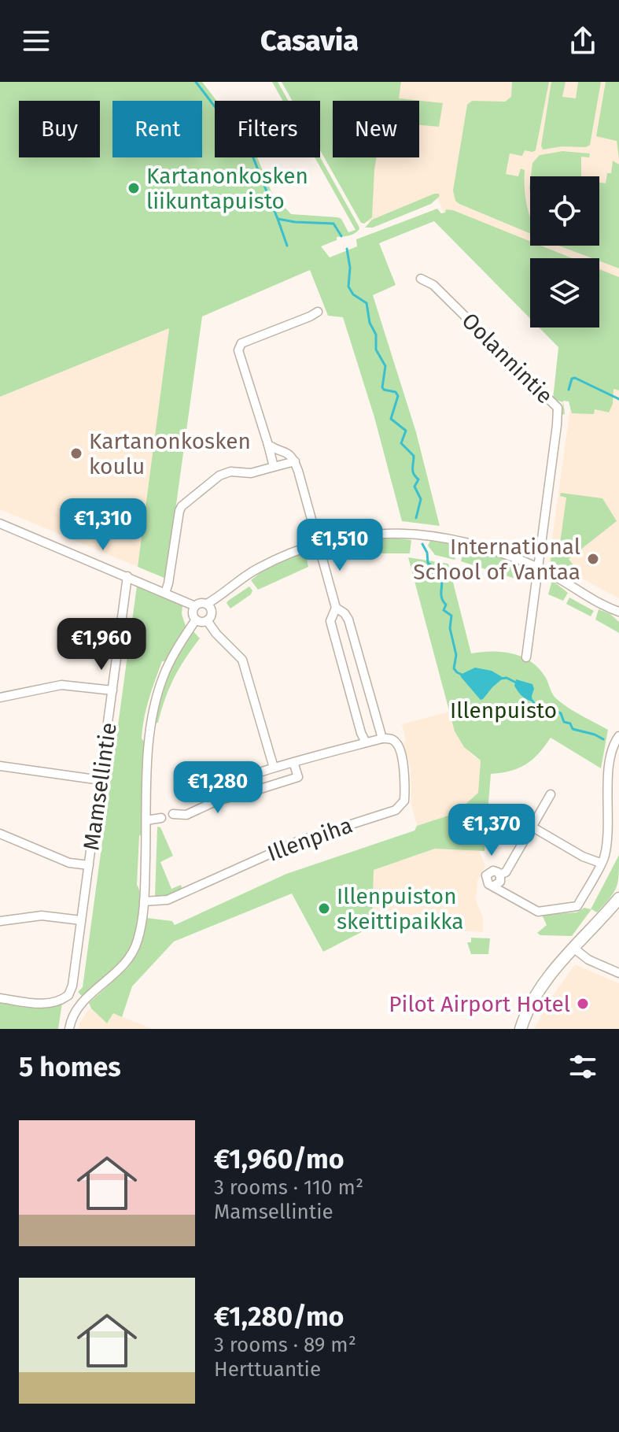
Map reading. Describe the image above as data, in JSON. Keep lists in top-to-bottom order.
{
  "streets": {
    "street": ["Oolannintie", "Mamsellintie", "Illenpiha"]
  },
  "parks": ["Illenpuisto"],
  "places": [
    "Kartanonkosken liikuntapuisto",
    "Kartanonkosken koulu",
    "International School of Vantaa",
    "Illenpuiston skeittipaikka",
    "Pilot Airport Hotel"
  ],
  "page": {
    "header": "Casavia",
    "chip": [
      "Buy",
      "Rent",
      "Filters",
      "New"
    ],
    "price": [
      "€1,310",
      "€1,510",
      "€1,960",
      "€1,280",
      "€1,370"
    ],
    "heading": "5 homes",
    "list": [
      {
        "name": "€1,960/mo",
        "note": "3 rooms · 110 m² · Mamsellintie"
      },
      {
        "name": "€1,280/mo",
        "note": "3 rooms · 89 m² · Herttuantie"
      }
    ]
  }
}
